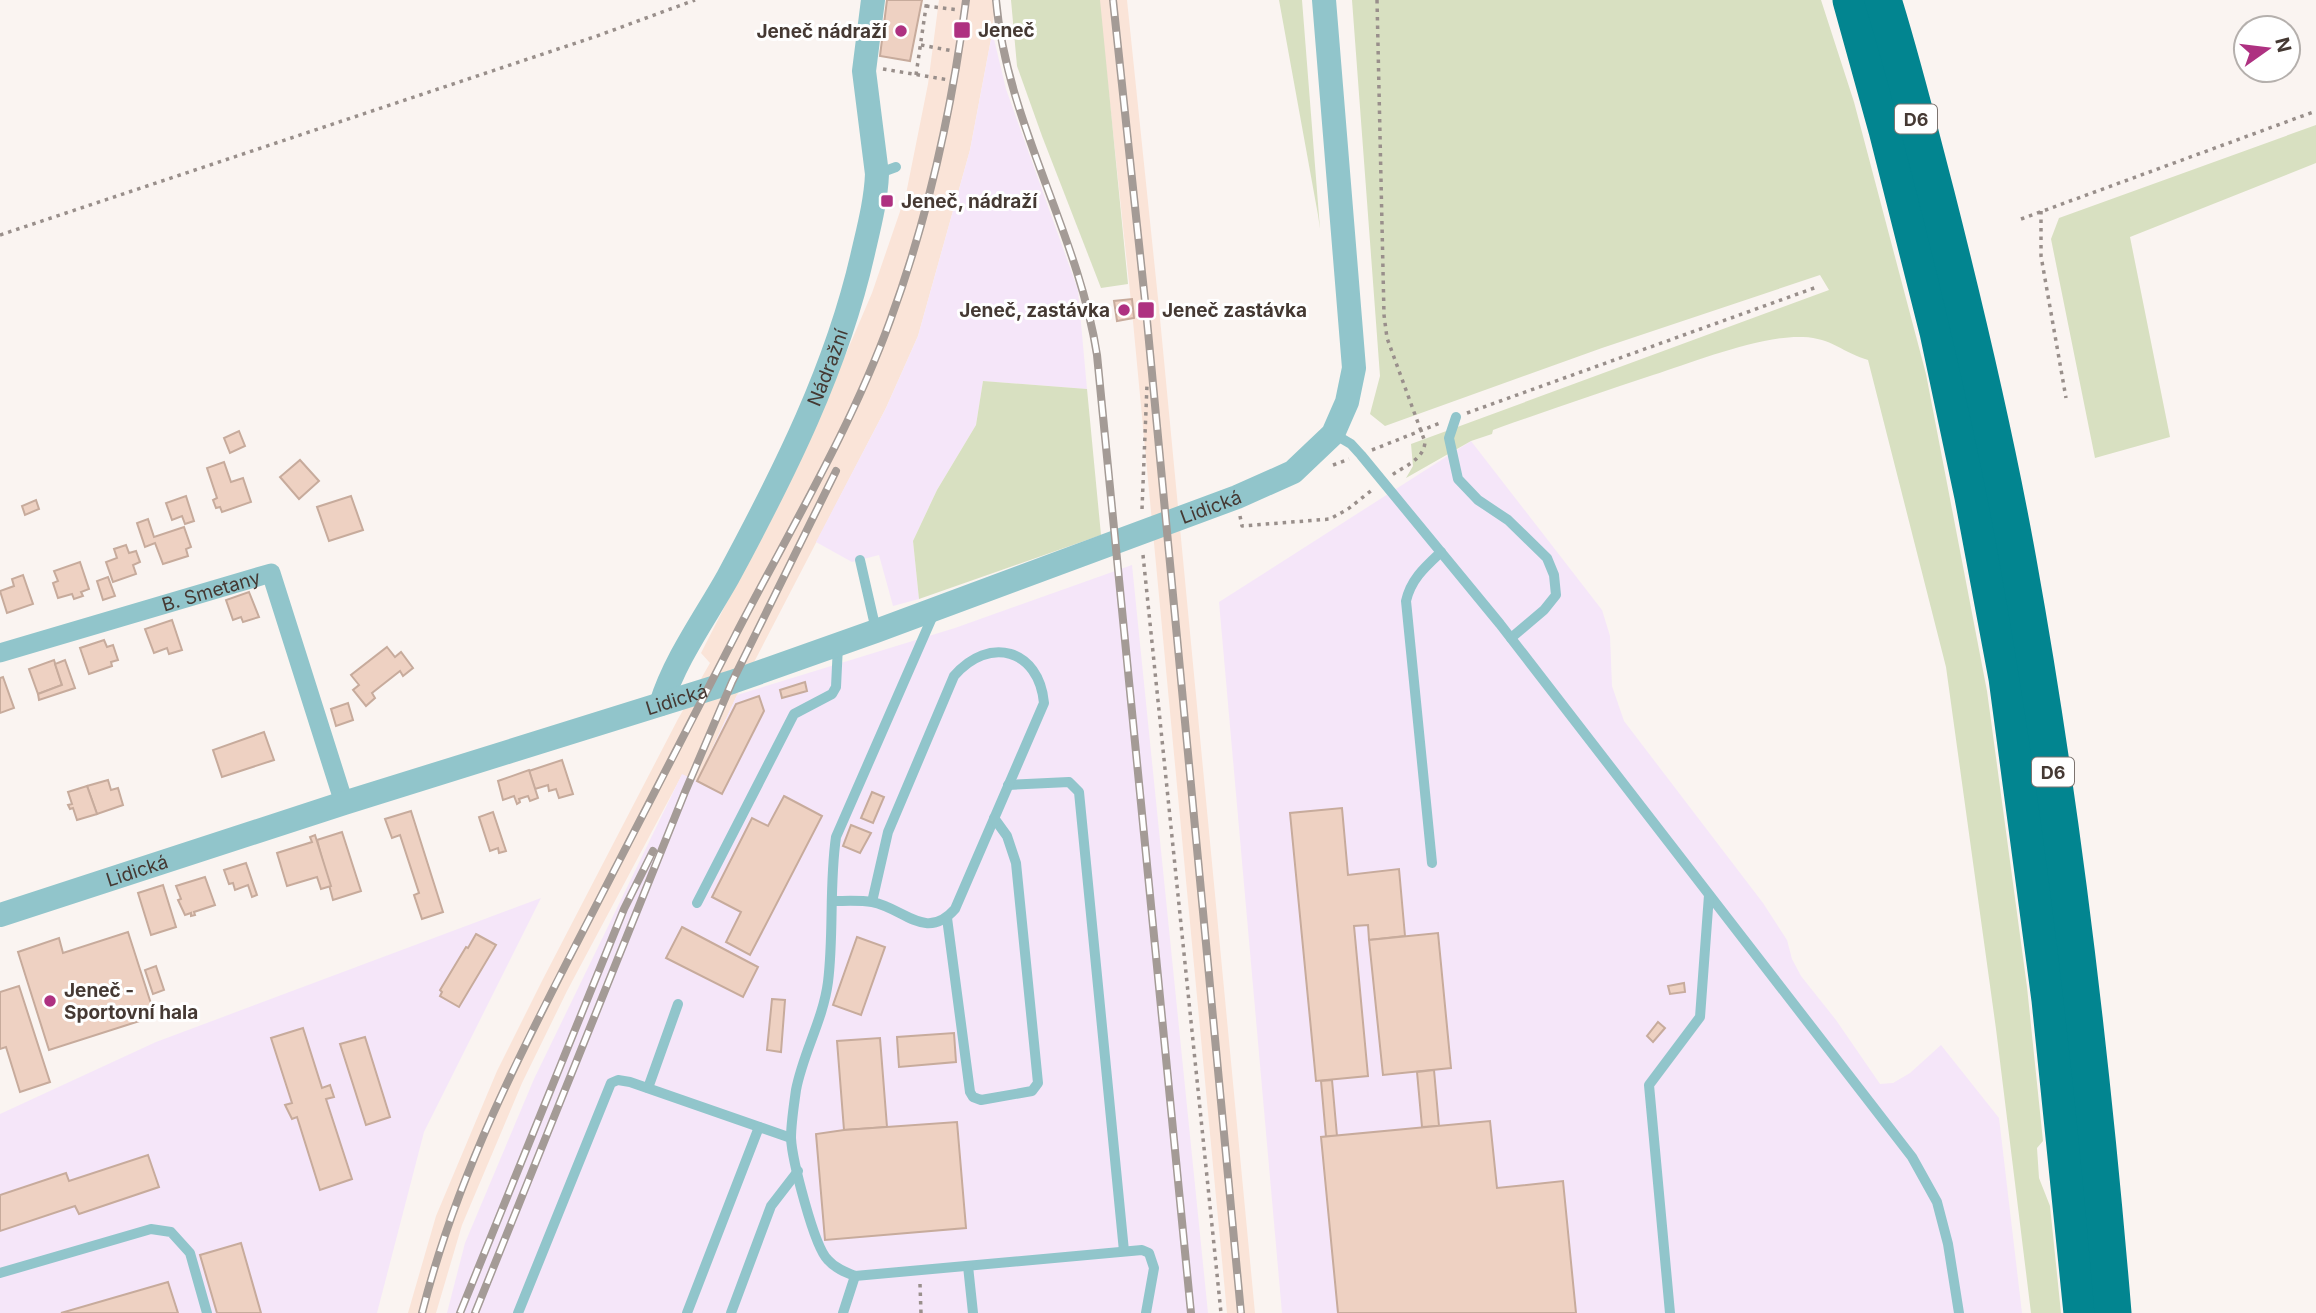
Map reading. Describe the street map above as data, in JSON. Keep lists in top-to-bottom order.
{
  "streets": {
    "highway": ["D6"],
    "street": ["Nádražní", "Lidická", "B. Smetany"]
  },
  "crossings": [
    ["Nádražní", "Lidická"],
    ["Lidická", "B. Smetany"]
  ],
  "places": {
    "transit": ["Jeneč", "Jeneč, nádraží", "Jeneč zastávka"],
    "other": ["Jeneč nádraží", "Jeneč, zastávka", "Jeneč - Sportovní hala"]
  },
  "north": "right"
}
